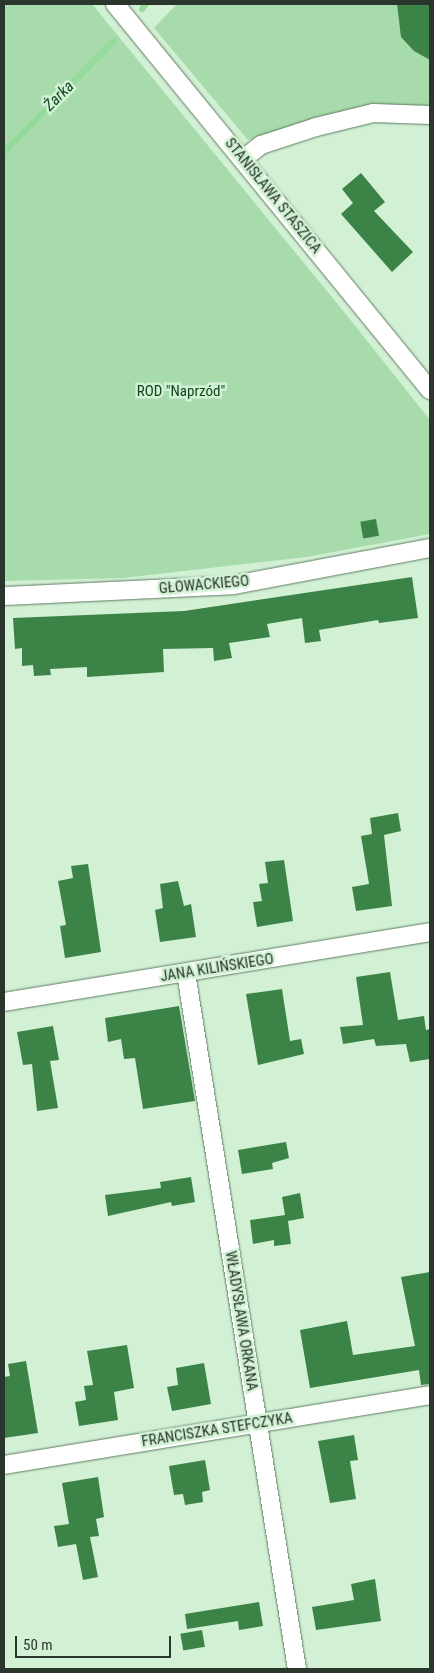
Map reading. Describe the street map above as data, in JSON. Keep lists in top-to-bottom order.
{
  "streets": {
    "street": [
      "STANISŁAWA STASZICA",
      "GŁOWACKIEGO",
      "JANA KILIŃSKIEGO",
      "WŁADYSŁAWA ORKANA",
      "FRANCISZKA STEFCZYKA"
    ]
  },
  "crossings": [
    ["JANA KILIŃSKIEGO", "WŁADYSŁAWA ORKANA"],
    ["WŁADYSŁAWA ORKANA", "FRANCISZKA STEFCZYKA"]
  ],
  "water": ["Żarka"],
  "parks": ["ROD \"Naprzód\""],
  "scale_bar": "50 m"
}
